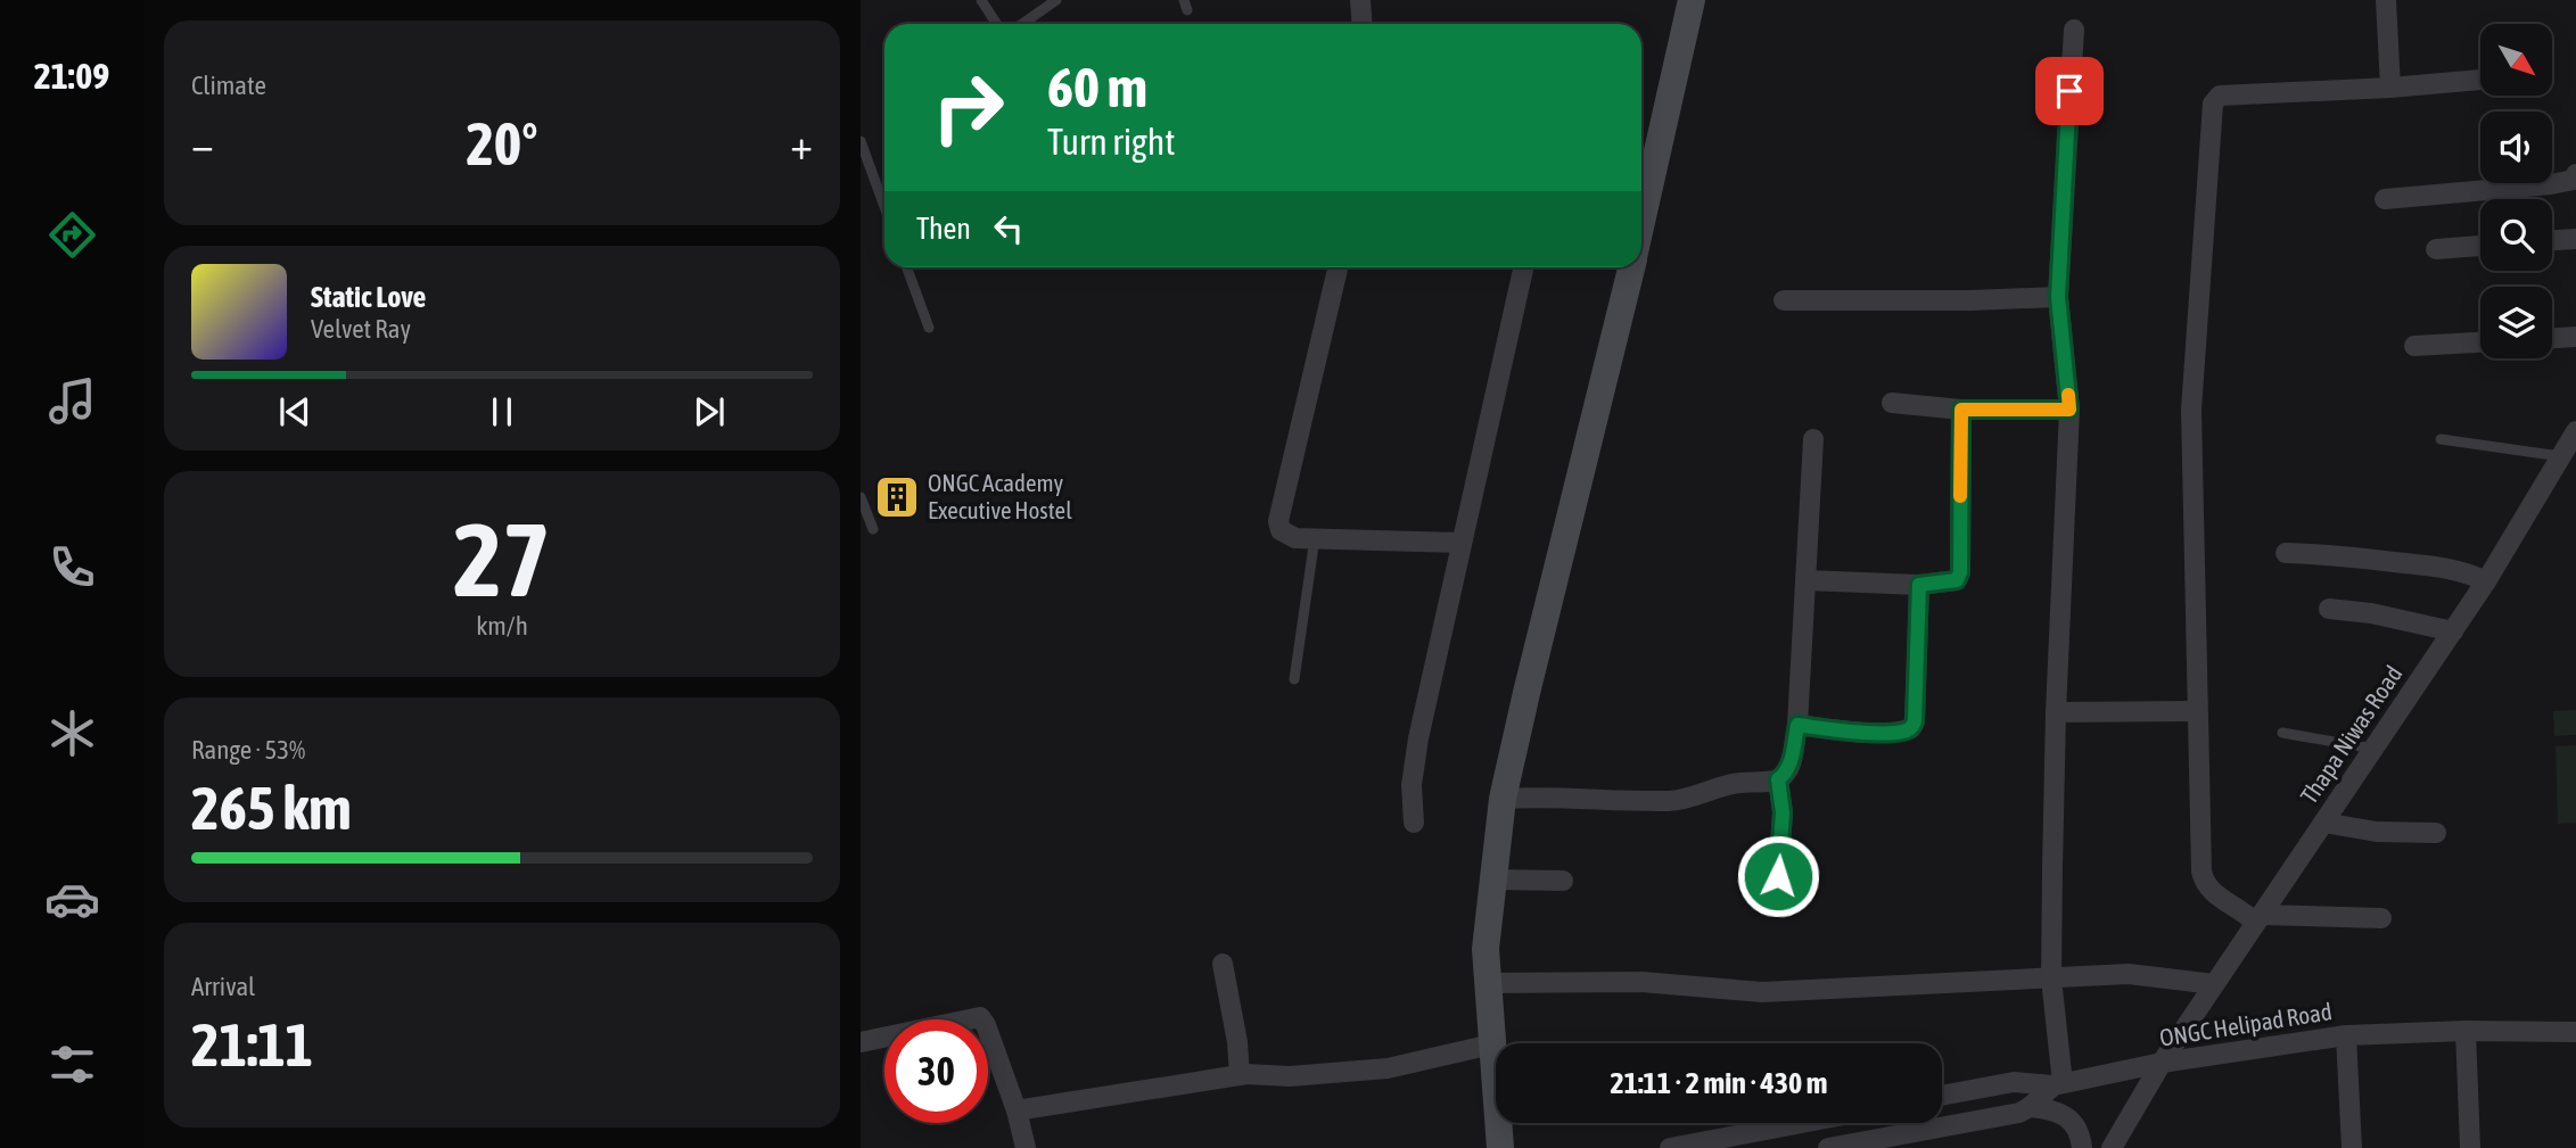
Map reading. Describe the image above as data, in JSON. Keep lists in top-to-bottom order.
{
  "streets": {
    "street": ["Thapa Niwas Road", "ONGC Helipad Road"]
  },
  "crossings": [
    ["Thapa Niwas Road", "ONGC Helipad Road"]
  ],
  "places": {
    "building": ["ONGC Academy Executive Hostel"]
  },
  "north": "bottom right",
  "page": {
    "tabs": "21:09",
    "tile": [
      "Climate",
      ["27", "km/h"],
      ["Range · 53%", "265 km"],
      ["Arrival", "21:11"]
    ],
    "turn": ["60 m", "Turn right"],
    "heat": ["−", "20°", "+"],
    "then": "Then",
    "song": ["Static Love", "Velvet Ray"],
    "limit": "30",
    "trip": "21:11 · 2 min · 430 m"
  }
}
